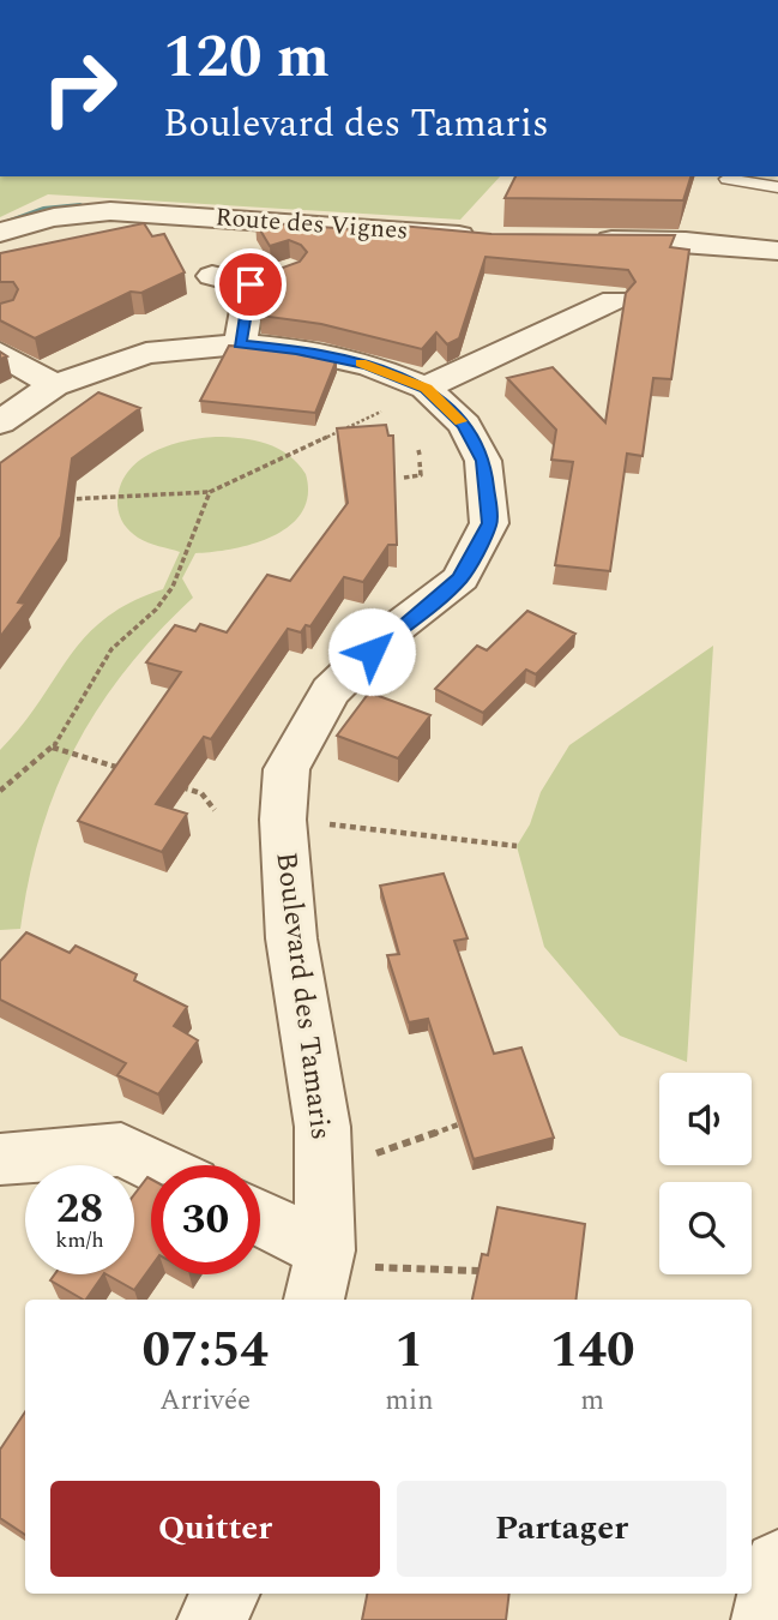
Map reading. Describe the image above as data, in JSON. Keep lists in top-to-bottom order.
{
  "streets": {
    "street": ["Route des Vignes", "Boulevard des Tamaris"]
  },
  "page": {
    "turn": ["120 m", "Boulevard des Tamaris"],
    "speed": "28 km/h",
    "limit": "30",
    "eta": [
      "07:54",
      "Arrivée",
      "1",
      "min",
      "140",
      "m"
    ],
    "buttons": ["Quitter", "Partager"]
  }
}
